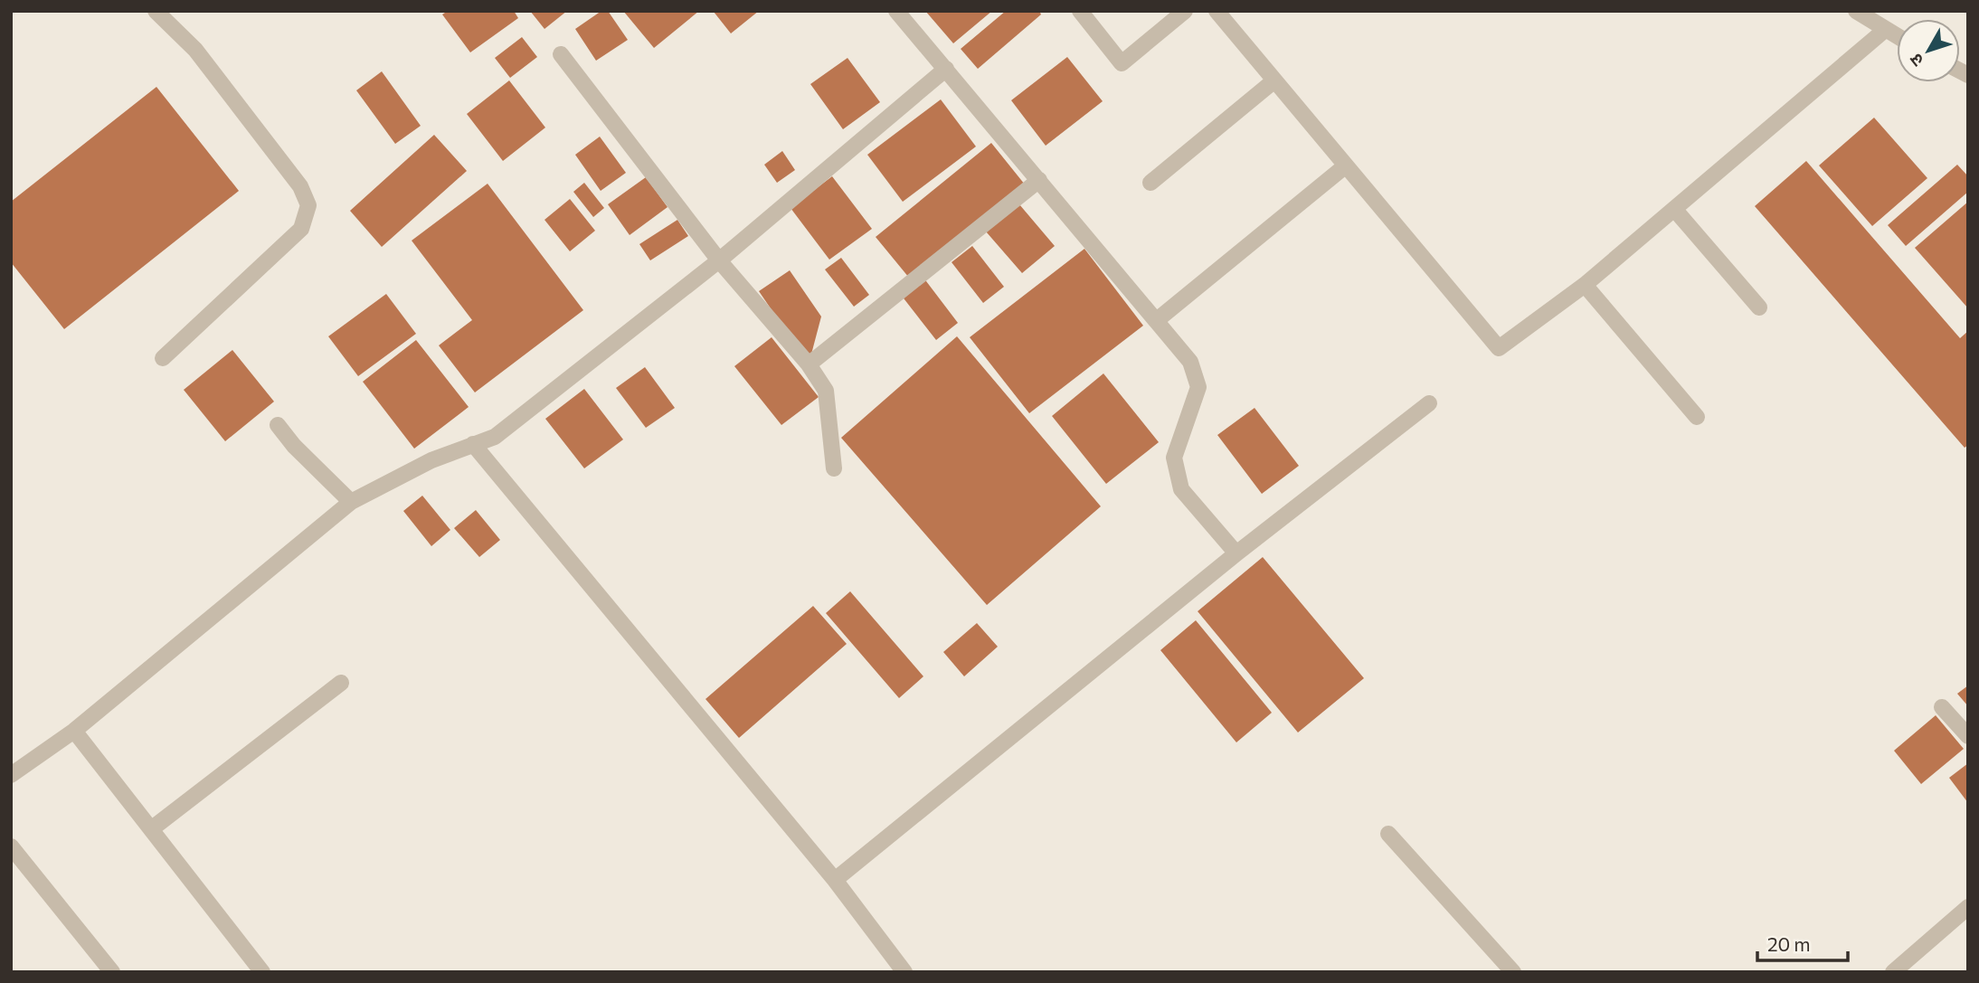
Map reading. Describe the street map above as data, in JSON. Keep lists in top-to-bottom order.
{
  "scale_bar": "20 m",
  "north": "bottom left"
}
